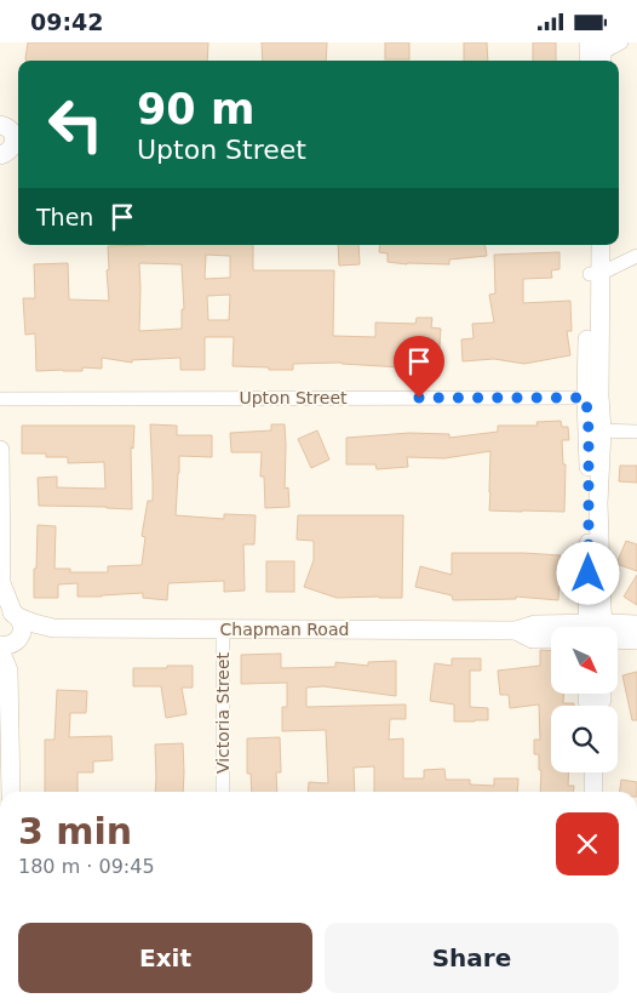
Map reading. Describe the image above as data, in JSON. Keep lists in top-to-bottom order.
{
  "streets": {
    "street": ["Upton Street", "Chapman Road", "Victoria Street"]
  },
  "crossings": [
    ["Chapman Road", "Victoria Street"]
  ],
  "north": "bottom right",
  "page": {
    "status": "09:42",
    "turn": ["90 m", "Upton Street"],
    "then": "Then",
    "heading": ["3 min", "180 m · 09:45"],
    "buttons": ["Exit", "Share"]
  }
}
